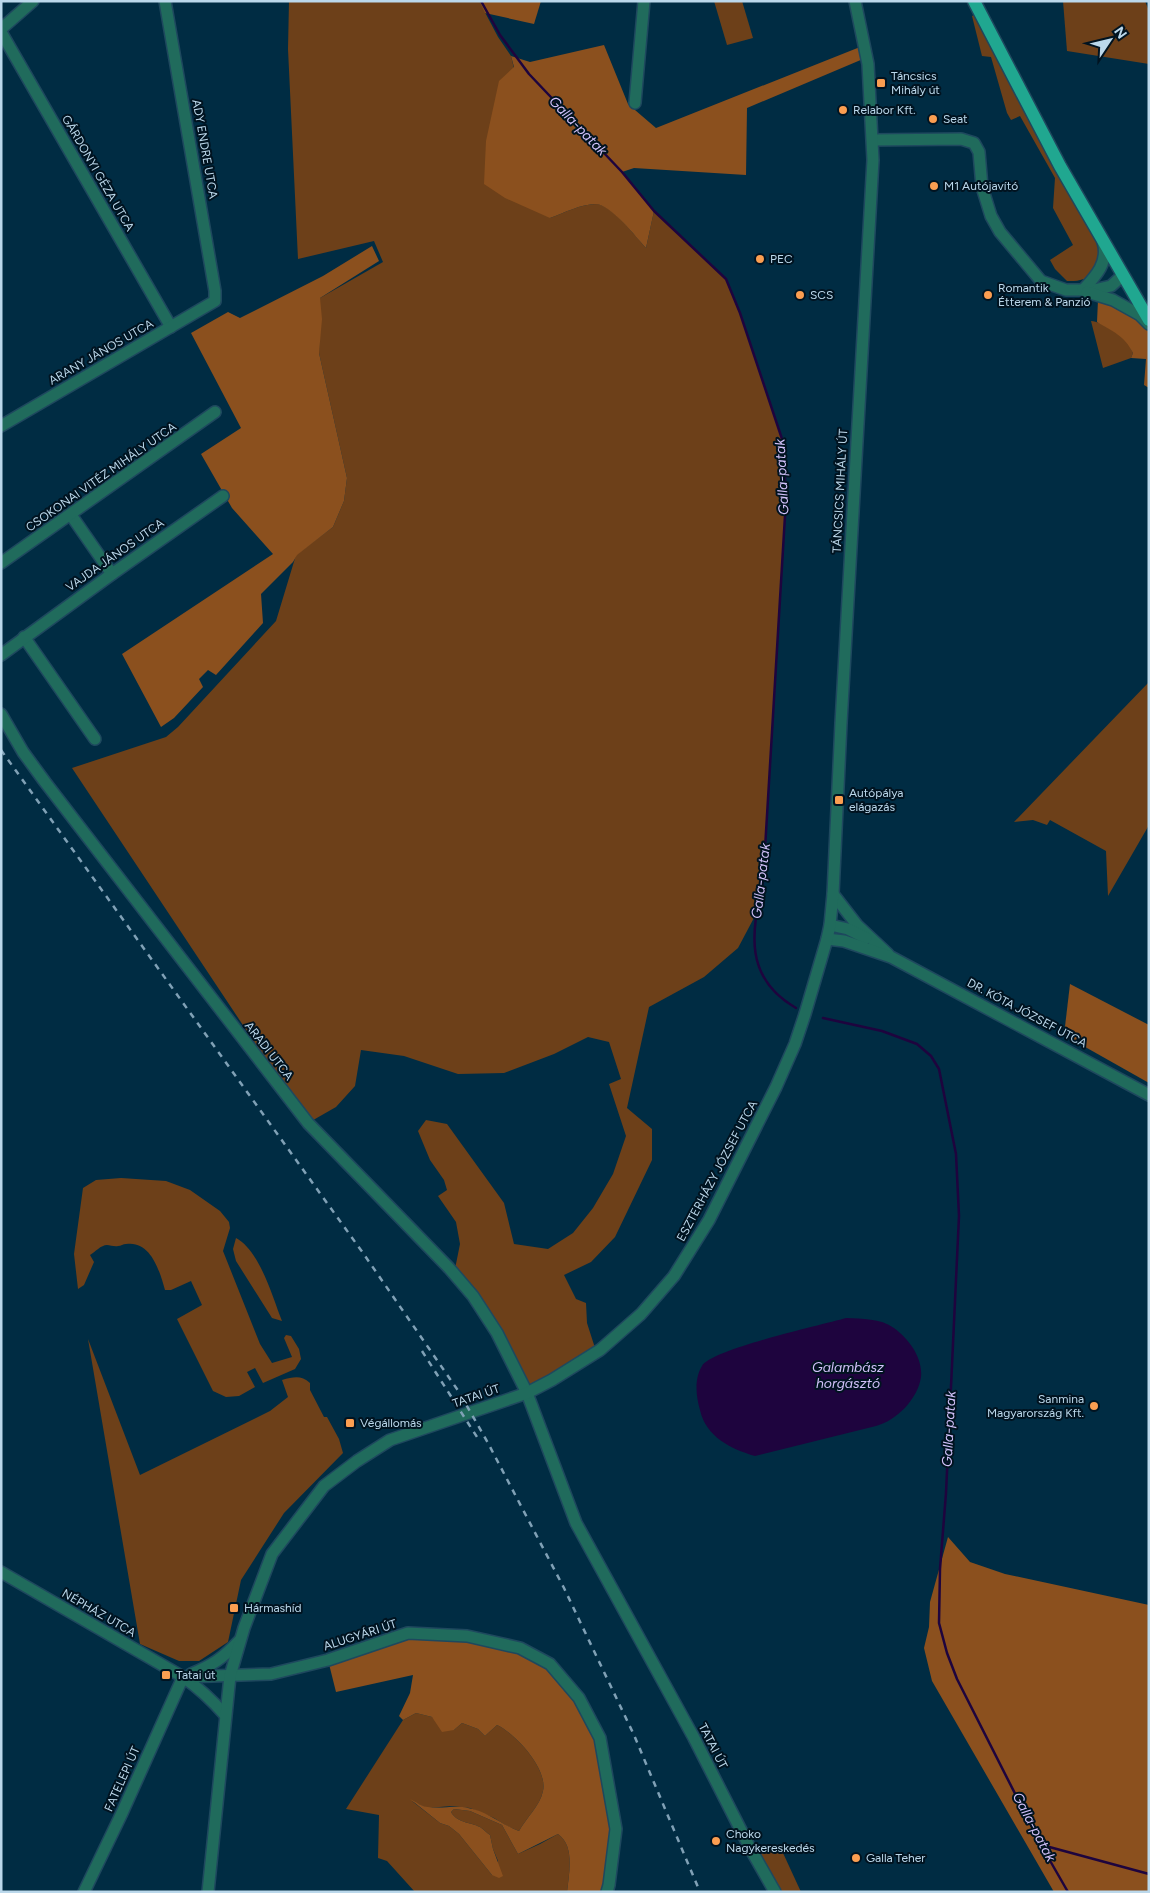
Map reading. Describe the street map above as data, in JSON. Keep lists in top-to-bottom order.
{
  "streets": {
    "street": [
      "ADY ENDRE UTCA",
      "GÁRDONYI GÉZA UTCA",
      "ARANY JÁNOS UTCA",
      "CSOKONAI VITÉZ MIHÁLY UTCA",
      "TÁNCSICS MIHÁLY ÚT",
      "VAJDA JÁNOS UTCA",
      "DR. KÓTA JÓZSEF UTCA",
      "ARADI UTCA",
      "ESZTERHÁZY JÓZSEF UTCA",
      "TATAI ÚT",
      "NÉPHÁZ UTCA",
      "ALUGYÁRI ÚT",
      "FATELEPI ÚT"
    ]
  },
  "crossings": [
    ["ADY ENDRE UTCA", "ARANY JÁNOS UTCA"],
    ["GÁRDONYI GÉZA UTCA", "ARANY JÁNOS UTCA"],
    ["TÁNCSICS MIHÁLY ÚT", "DR. KÓTA JÓZSEF UTCA"],
    ["TÁNCSICS MIHÁLY ÚT", "ESZTERHÁZY JÓZSEF UTCA"],
    ["DR. KÓTA JÓZSEF UTCA", "ESZTERHÁZY JÓZSEF UTCA"],
    ["ARADI UTCA", "ESZTERHÁZY JÓZSEF UTCA"],
    ["ARADI UTCA", "TATAI ÚT"],
    ["ESZTERHÁZY JÓZSEF UTCA", "TATAI ÚT"],
    ["TATAI ÚT", "NÉPHÁZ UTCA"],
    ["TATAI ÚT", "ALUGYÁRI ÚT"],
    ["NÉPHÁZ UTCA", "FATELEPI ÚT"]
  ],
  "water": ["Galla-patak", "Galambász horgásztó"],
  "places": {
    "transit": [
      "Táncsics Mihály út",
      "Autópálya elágazás",
      "Végállomás",
      "Hármashíd",
      "Tatai út"
    ],
    "other": [
      "Relabor Kft.",
      "Seat",
      "M1 Autójavító",
      "PEC",
      "SCS",
      "Romantik Étterem & Panzió",
      "Sanmina Magyarország Kft.",
      "Choko Nagykereskedés",
      "Galla Teher"
    ]
  },
  "north": "top right"
}
